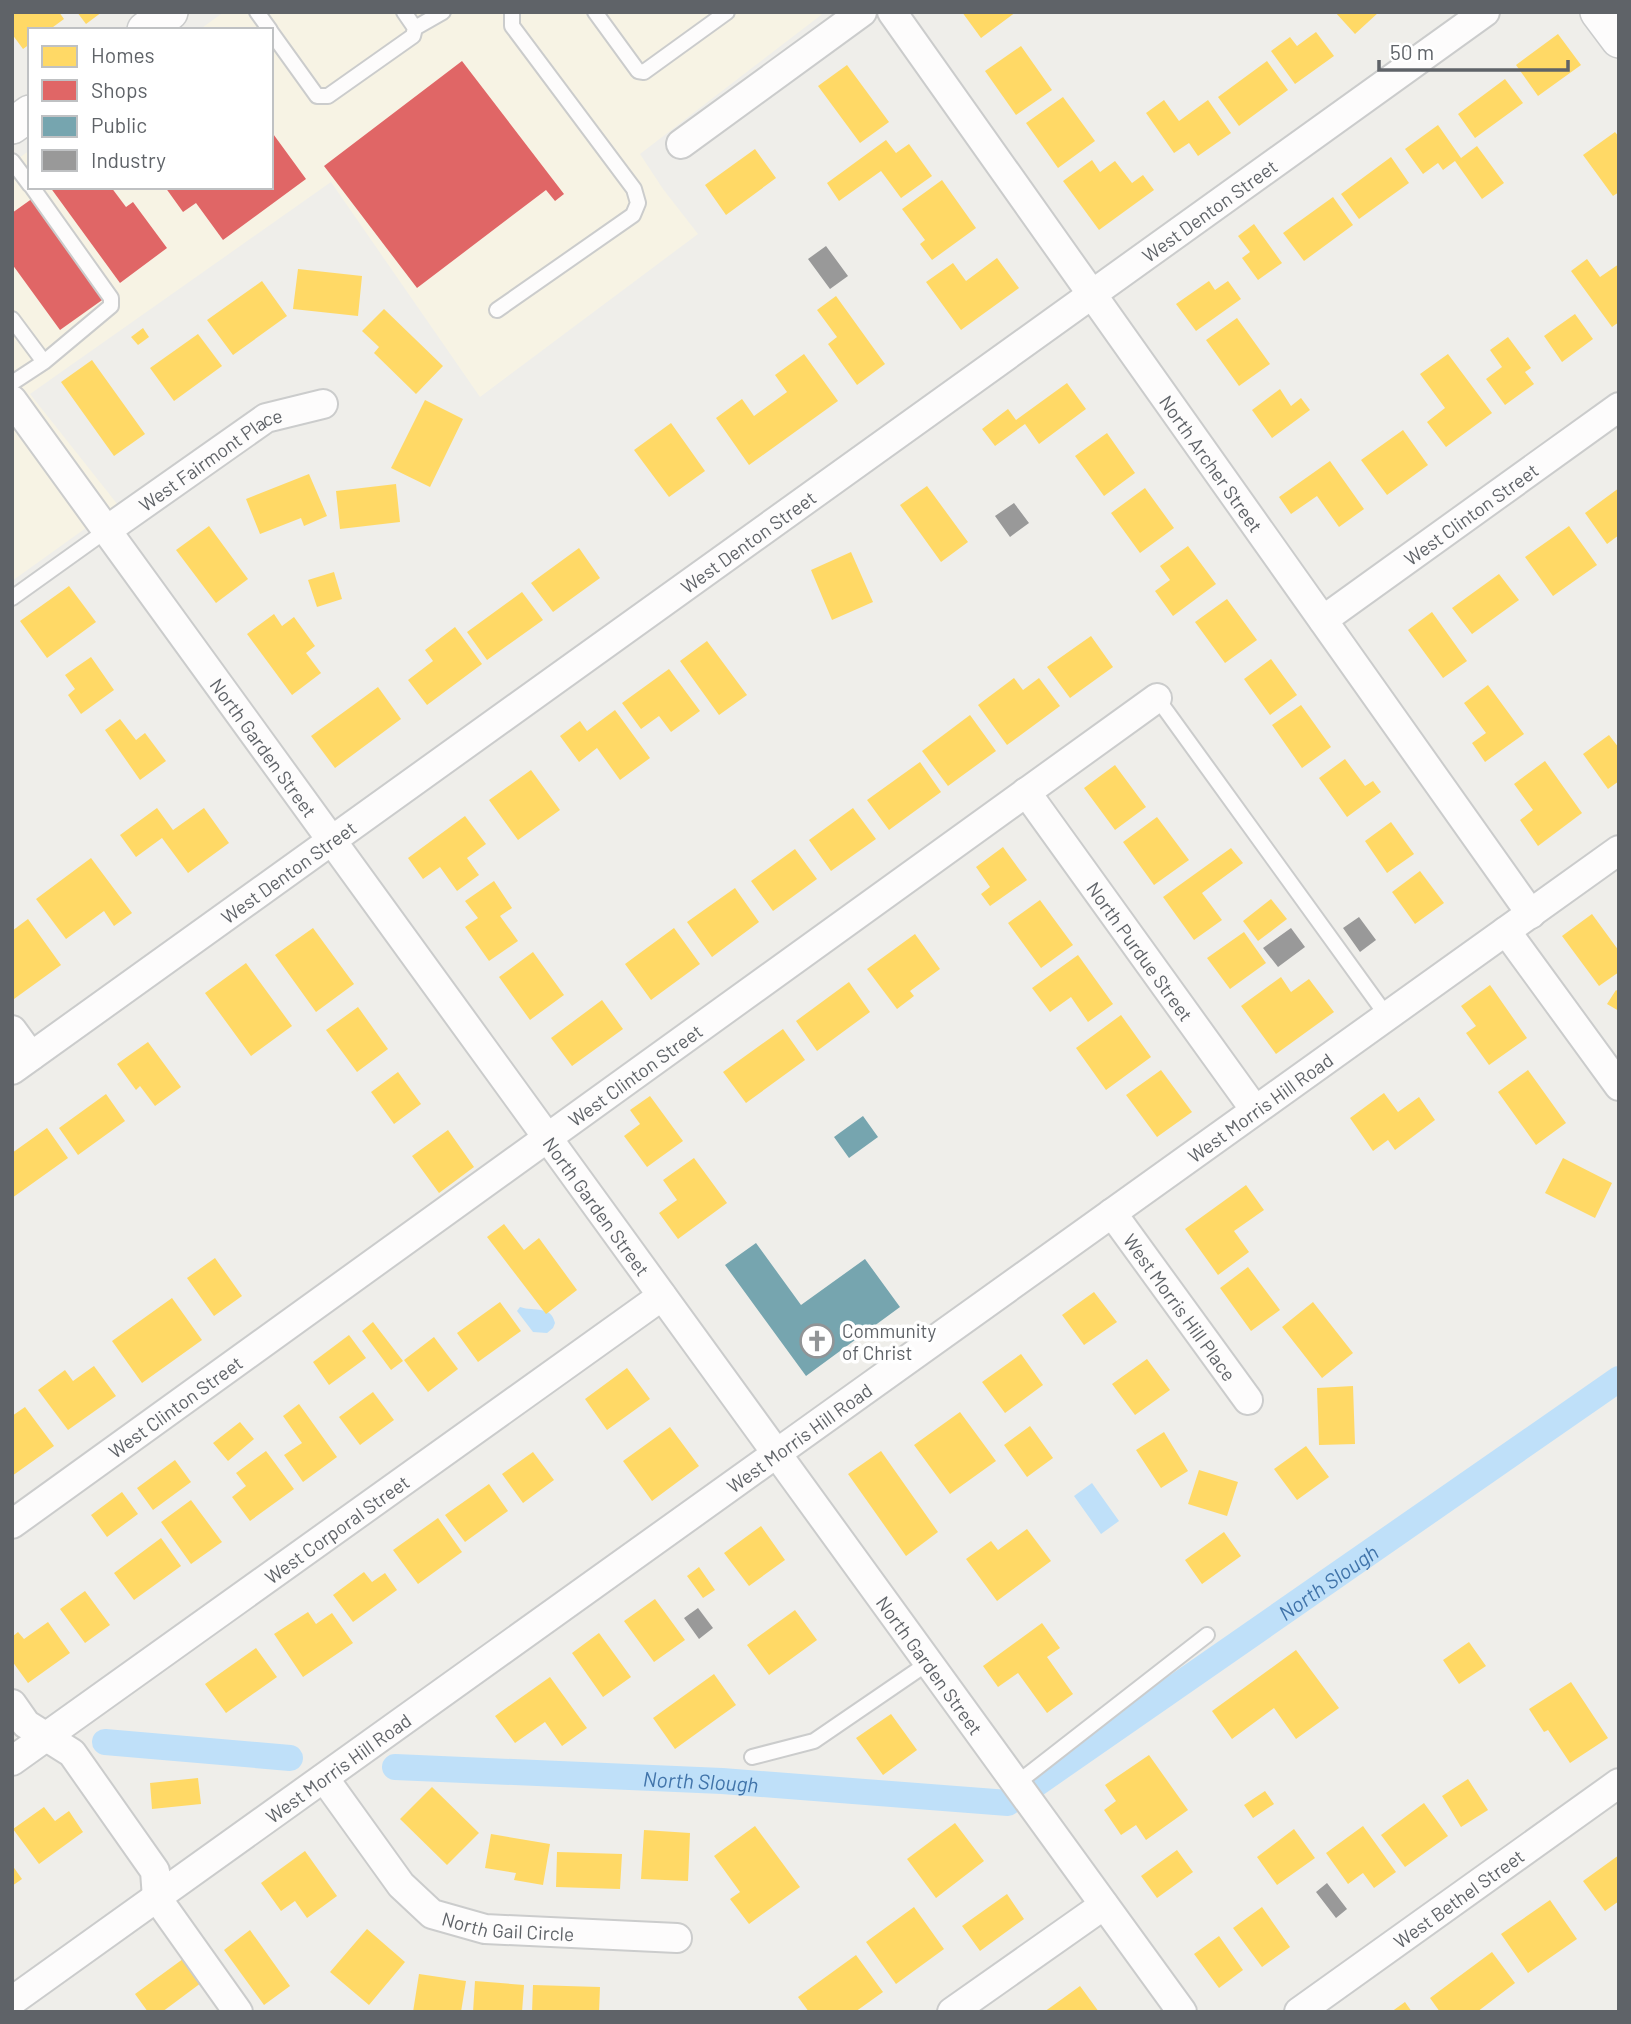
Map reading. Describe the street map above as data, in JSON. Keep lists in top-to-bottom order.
{
  "streets": {
    "street": [
      "West Denton Street",
      "West Fairmont Place",
      "North Archer Street",
      "West Clinton Street",
      "North Garden Street",
      "North Purdue Street",
      "West Morris Hill Road",
      "West Morris Hill Place",
      "West Corporal Street",
      "West Bethel Street",
      "North Gail Circle"
    ]
  },
  "crossings": [
    ["West Denton Street", "North Archer Street"],
    ["West Denton Street", "North Garden Street"],
    ["West Fairmont Place", "North Garden Street"],
    ["North Archer Street", "West Clinton Street"],
    ["North Archer Street", "West Morris Hill Road"],
    ["West Clinton Street", "North Garden Street"],
    ["West Clinton Street", "North Purdue Street"],
    ["North Garden Street", "West Morris Hill Road"],
    ["North Garden Street", "West Corporal Street"],
    ["North Purdue Street", "West Morris Hill Road"],
    ["West Morris Hill Road", "West Morris Hill Place"],
    ["West Morris Hill Road", "North Gail Circle"]
  ],
  "water": ["North Slough"],
  "places": {
    "church": ["Community of Christ"]
  },
  "legend": [
    "Homes",
    "Shops",
    "Public",
    "Industry"
  ],
  "scale_bar": "50 m"
}
